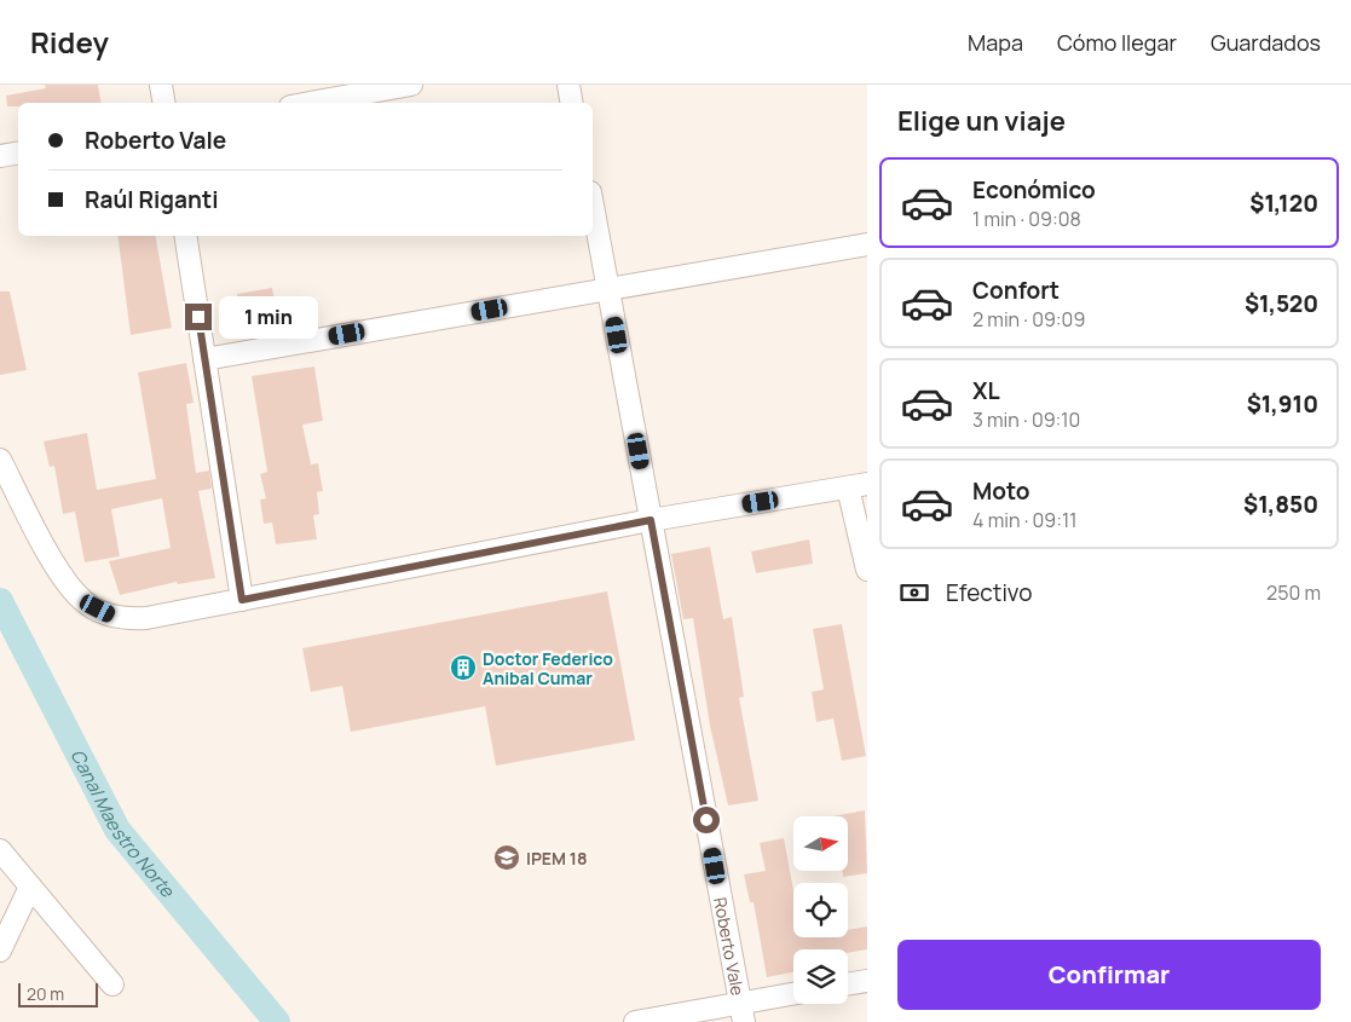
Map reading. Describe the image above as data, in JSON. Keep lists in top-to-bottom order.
{
  "streets": {
    "street": ["Roberto Vale"]
  },
  "water": ["Canal Maestro Norte"],
  "places": {
    "building": ["Doctor Federico Anibal Cumar"],
    "school or university": ["IPEM 18"]
  },
  "scale_bar": "20 m",
  "north": "right",
  "page": {
    "header": "Ridey",
    "nav": ["Mapa", "Cómo llegar", "Guardados"],
    "heading": "Elige un viaje",
    "banner": ["Roberto Vale", "Raúl Riganti"],
    "list": [
      {
        "name": "Económico",
        "note": "1 min · 09:08",
        "value": "$1,120"
      },
      {
        "name": "Confort",
        "note": "2 min · 09:09",
        "value": "$1,520"
      },
      {
        "name": "XL",
        "note": "3 min · 09:10",
        "value": "$1,910"
      },
      {
        "name": "Moto",
        "note": "4 min · 09:11",
        "value": "$1,850"
      }
    ],
    "bubble": "1 min",
    "pay": ["Efectivo", "250 m"],
    "buttons": "Confirmar",
    "scale": "20 m"
  }
}
